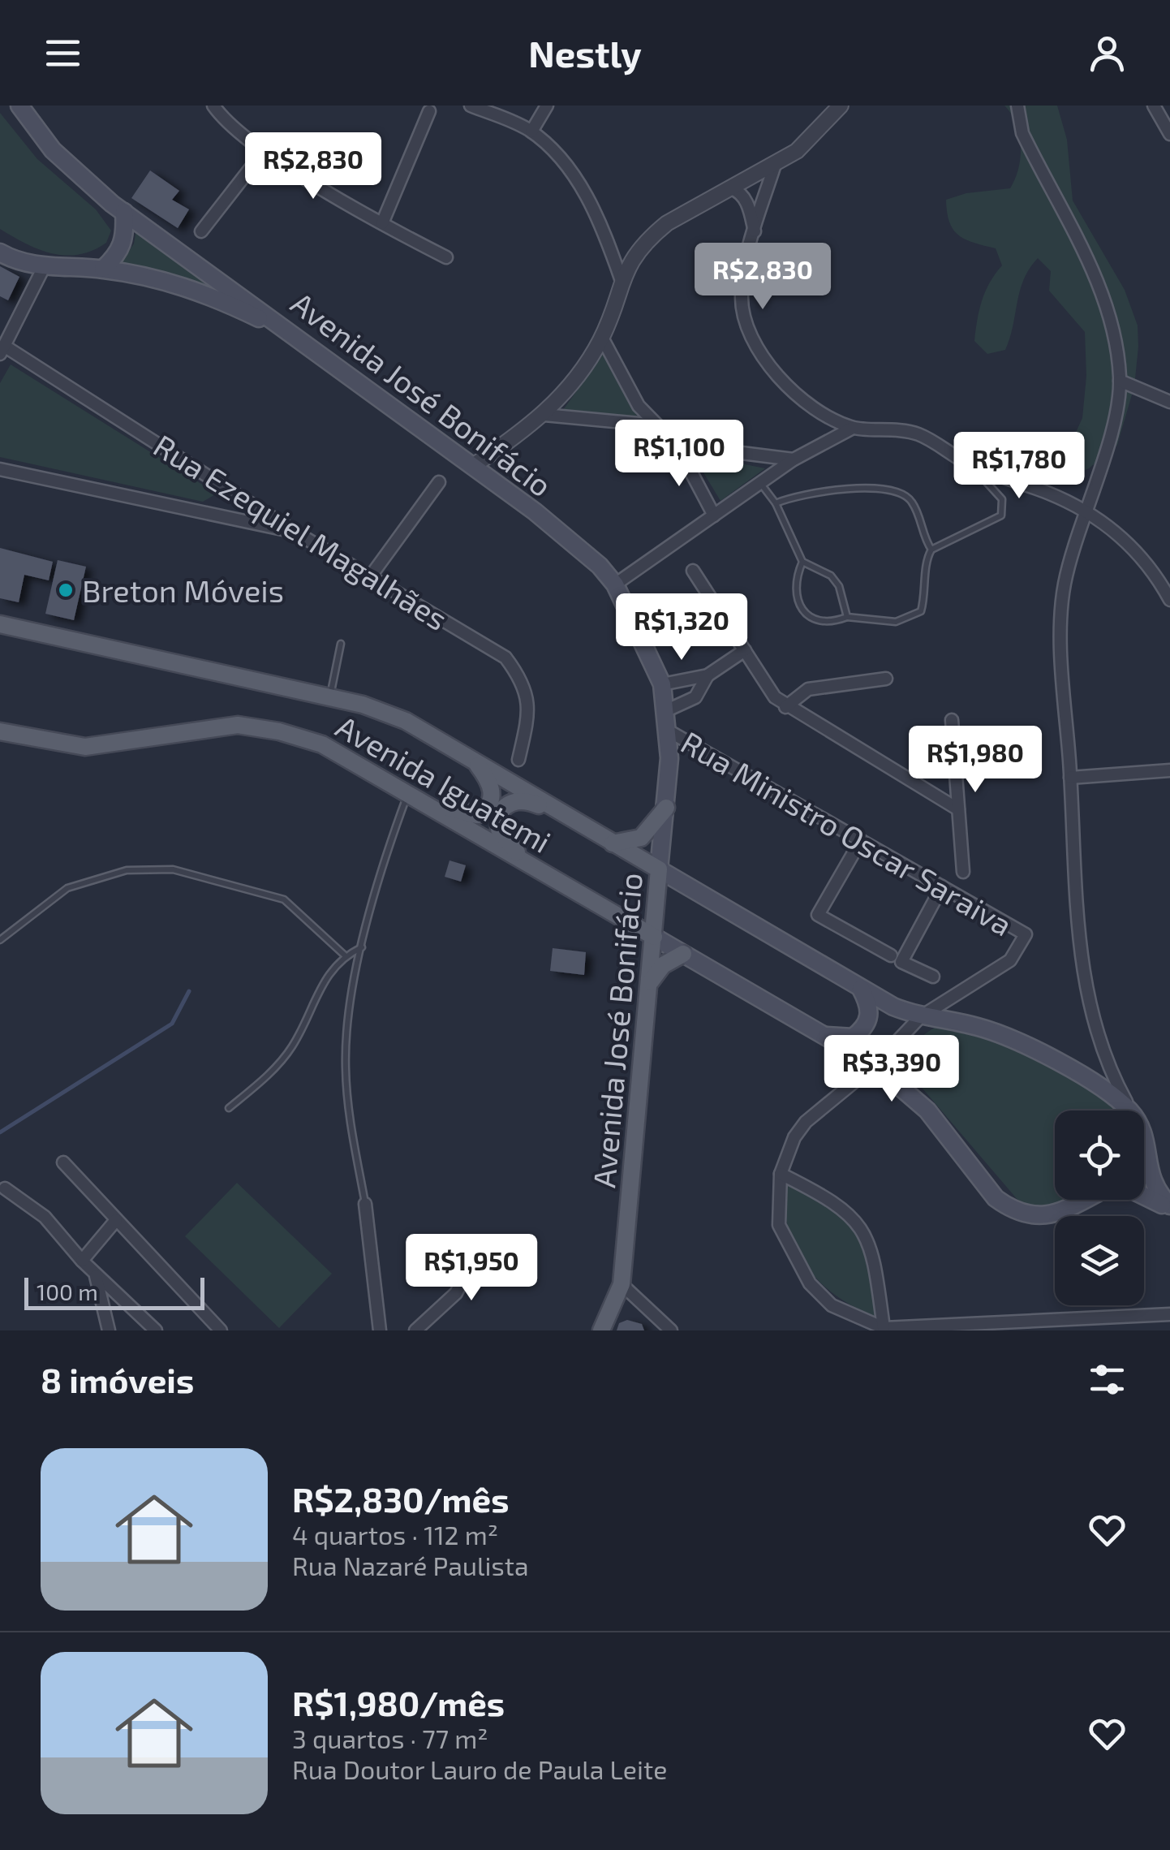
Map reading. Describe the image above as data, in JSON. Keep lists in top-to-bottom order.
{
  "streets": {
    "main road": ["Avenida José Bonifácio", "Avenida Iguatemi"],
    "street": ["Rua Ezequiel Magalhães", "Rua Ministro Oscar Saraiva"]
  },
  "crossings": [
    ["Avenida José Bonifácio", "Avenida Iguatemi"],
    ["Avenida José Bonifácio", "Rua Ministro Oscar Saraiva"]
  ],
  "places": ["Breton Móveis"],
  "scale_bar": "100 m",
  "page": {
    "header": "Nestly",
    "price": [
      "R$2,830",
      "R$2,830",
      "R$1,100",
      "R$1,780",
      "R$1,320",
      "R$1,980",
      "R$3,390",
      "R$1,950"
    ],
    "scale": "100 m",
    "heading": "8 imóveis",
    "list": [
      {
        "name": "R$2,830/mês",
        "note": "4 quartos · 112 m² · Rua Nazaré Paulista"
      },
      {
        "name": "R$1,980/mês",
        "note": "3 quartos · 77 m² · Rua Doutor Lauro de Paula Leite"
      }
    ]
  }
}
